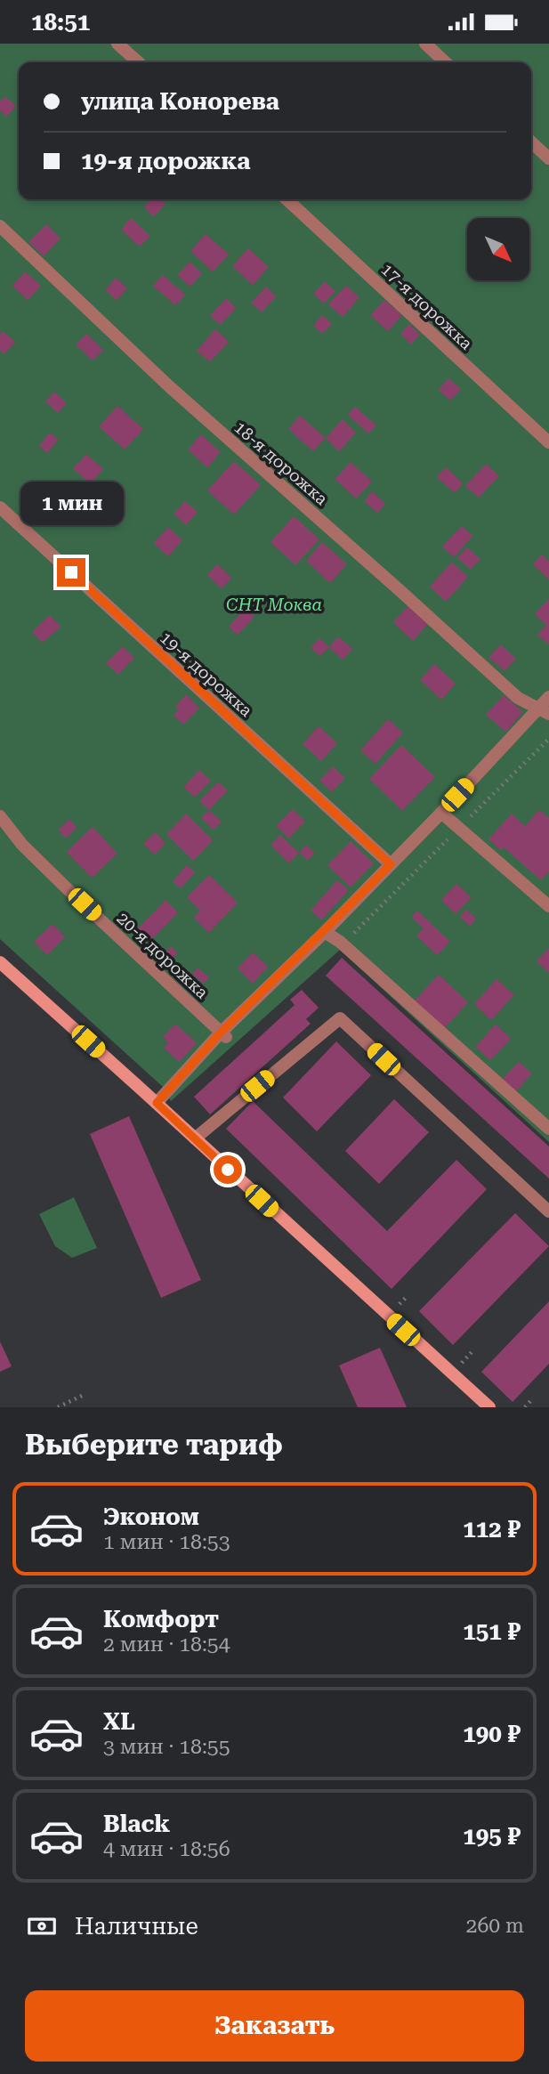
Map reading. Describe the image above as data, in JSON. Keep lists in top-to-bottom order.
{
  "streets": {
    "street": [
      "17-я дорожка",
      "18-я дорожка",
      "19-я дорожка",
      "20-я дорожка"
    ]
  },
  "parks": ["СНТ Моква"],
  "north": "bottom right",
  "page": {
    "status": "18:51",
    "banner": ["улица Конорева", "19-я дорожка"],
    "bubble": "1 мин",
    "heading": "Выберите тариф",
    "list": [
      {
        "name": "Эконом",
        "note": "1 мин · 18:53",
        "value": "112 ₽"
      },
      {
        "name": "Комфорт",
        "note": "2 мин · 18:54",
        "value": "151 ₽"
      },
      {
        "name": "XL",
        "note": "3 мин · 18:55",
        "value": "190 ₽"
      },
      {
        "name": "Black",
        "note": "4 мин · 18:56",
        "value": "195 ₽"
      }
    ],
    "pay": ["Наличные", "260 m"],
    "buttons": "Заказать"
  }
}
